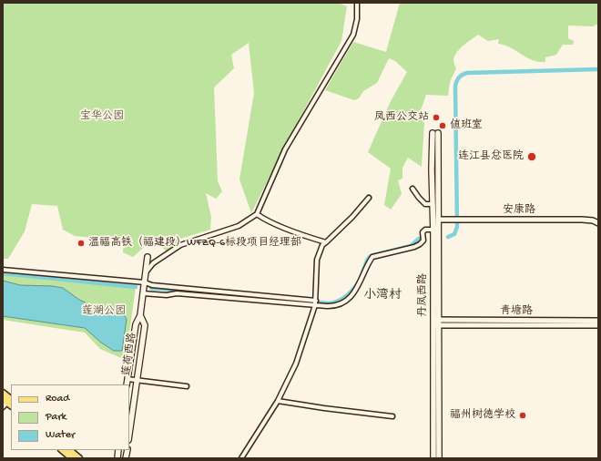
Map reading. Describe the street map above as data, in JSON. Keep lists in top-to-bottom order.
{
  "streets": {
    "main road": ["丹凤西路", "莲荷西路"],
    "street": ["安康路", "青塘路"]
  },
  "crossings": [
    ["安康路", "丹凤西路"],
    ["丹凤西路", "青塘路"]
  ],
  "districts": ["小湾村"],
  "parks": ["宝华公园", "莲湖公园"],
  "places": [
    "凤西公交站",
    "值班室",
    "连江县总医院",
    "温福高铁（福建段）WFZQ-6标段项目经理部",
    "福州树德学校"
  ],
  "legend": ["Road", "Park", "Water"]
}
